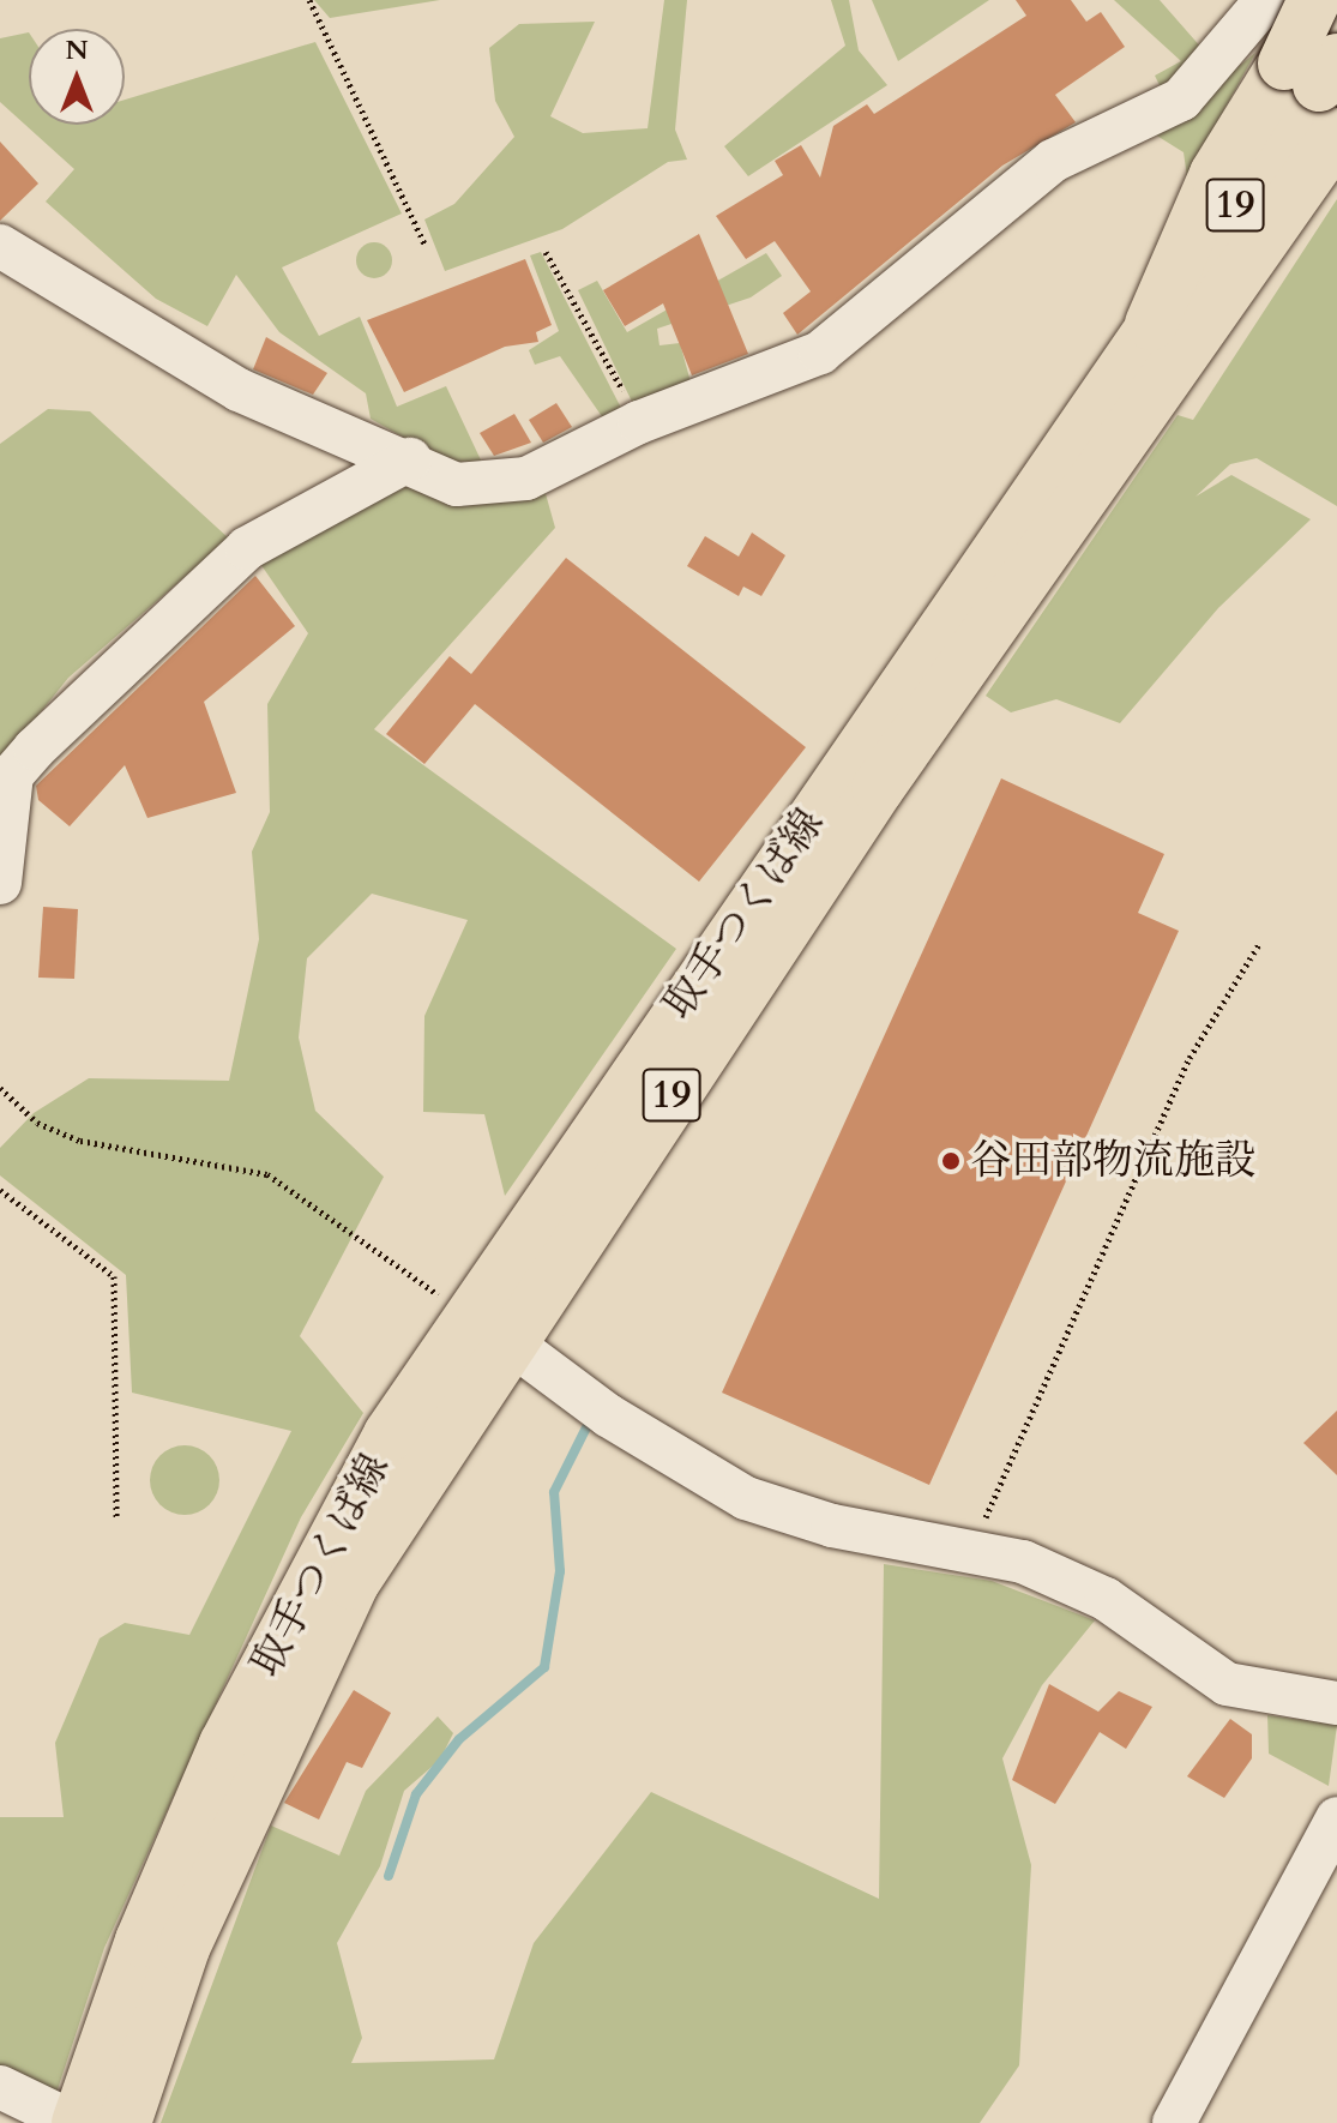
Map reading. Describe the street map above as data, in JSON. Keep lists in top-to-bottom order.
{
  "streets": {
    "main road": ["19", "取手つくば線"]
  },
  "places": ["谷田部物流施設"],
  "north": "top"
}
